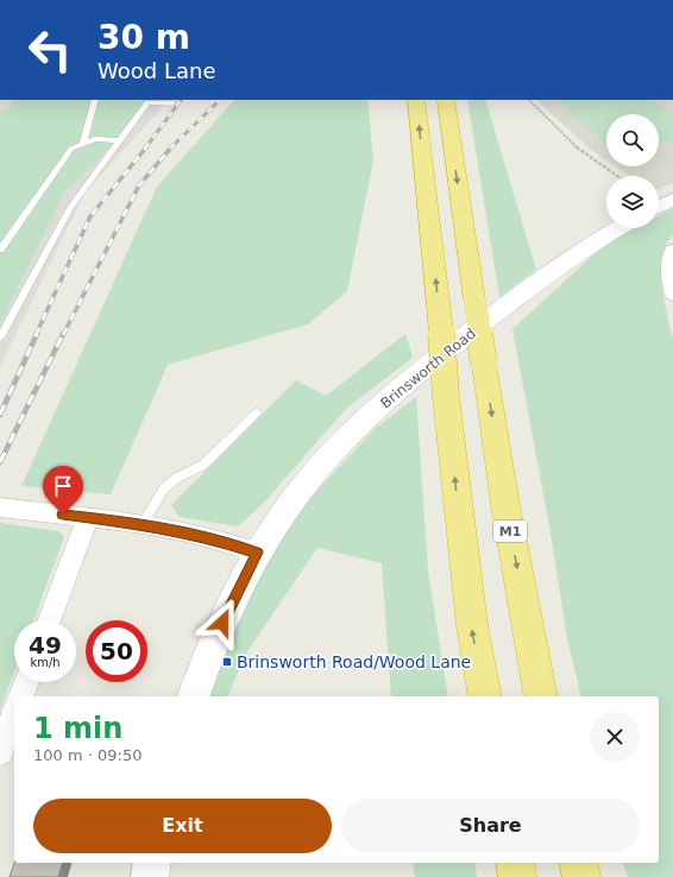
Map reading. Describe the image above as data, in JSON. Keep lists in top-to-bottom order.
{
  "streets": {
    "highway": ["M1"],
    "main road": ["Brinsworth Road"]
  },
  "places": {
    "transit": ["Brinsworth Road/Wood Lane"]
  },
  "page": {
    "turn": ["30 m", "Wood Lane"],
    "speed": "49 km/h",
    "limit": "50",
    "heading": ["1 min", "100 m · 09:50"],
    "buttons": ["Exit", "Share"]
  }
}
